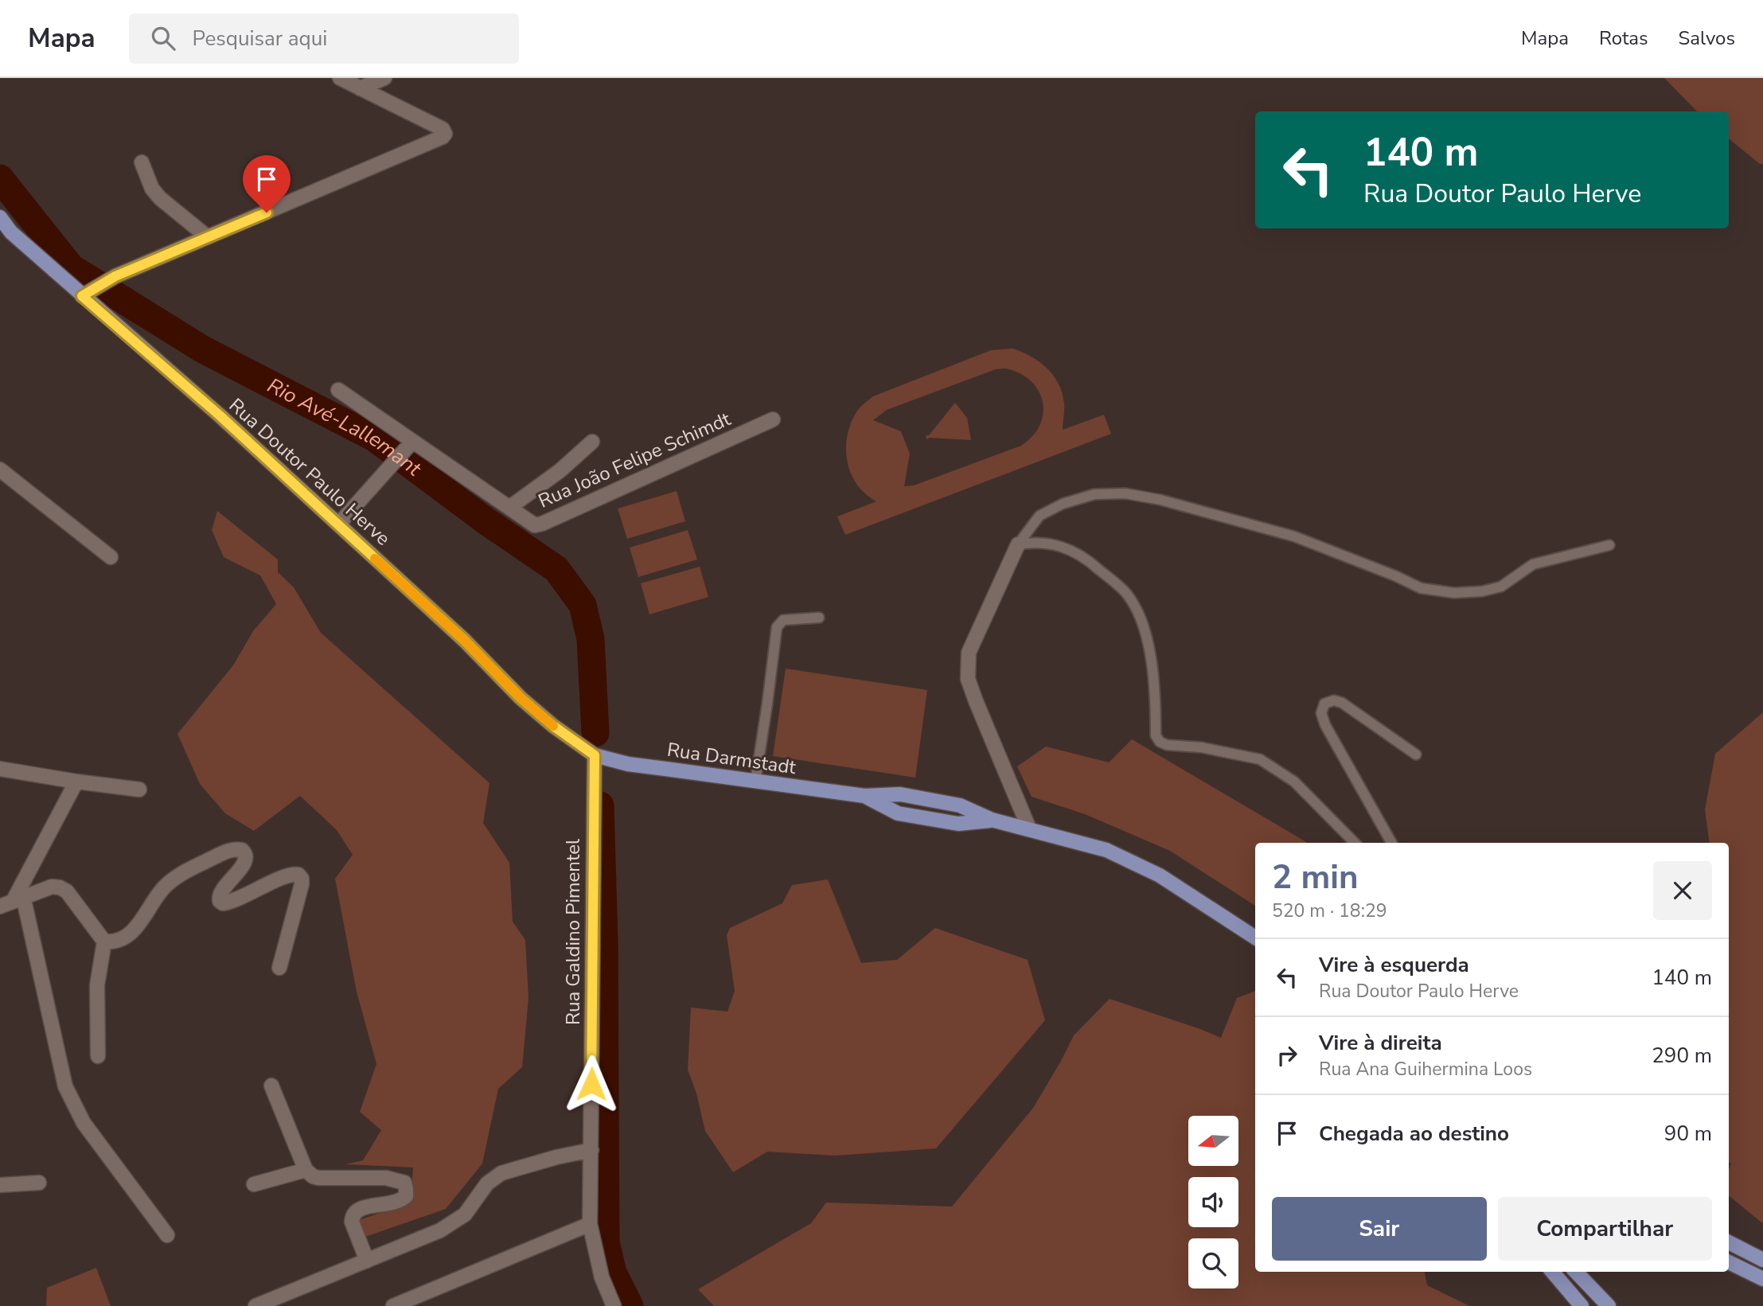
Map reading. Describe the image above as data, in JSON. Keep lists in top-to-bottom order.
{
  "streets": {
    "main road": ["Rua Doutor Paulo Herve", "Rua Darmstadt"],
    "street": ["Rua João Felipe Schimdt", "Rua Galdino Pimentel"]
  },
  "crossings": [
    ["Rua Doutor Paulo Herve", "Rua Darmstadt"],
    ["Rua Doutor Paulo Herve", "Rua Galdino Pimentel"],
    ["Rua Darmstadt", "Rua Galdino Pimentel"]
  ],
  "water": ["Rio Avé‐Lallemant"],
  "north": "left",
  "page": {
    "header": "Mapa",
    "search": "Pesquisar aqui",
    "nav": ["Mapa", "Rotas", "Salvos"],
    "turn": ["140 m", "Rua Doutor Paulo Herve"],
    "heading": ["2 min", "520 m · 18:29"],
    "list": [
      {
        "name": "Vire à esquerda",
        "note": "Rua Doutor Paulo Herve",
        "value": "140 m"
      },
      {
        "name": "Vire à direita",
        "note": "Rua Ana Guihermina Loos",
        "value": "290 m"
      },
      {
        "name": "Chegada ao destino",
        "value": "90 m"
      }
    ],
    "buttons": ["Sair", "Compartilhar"]
  }
}
